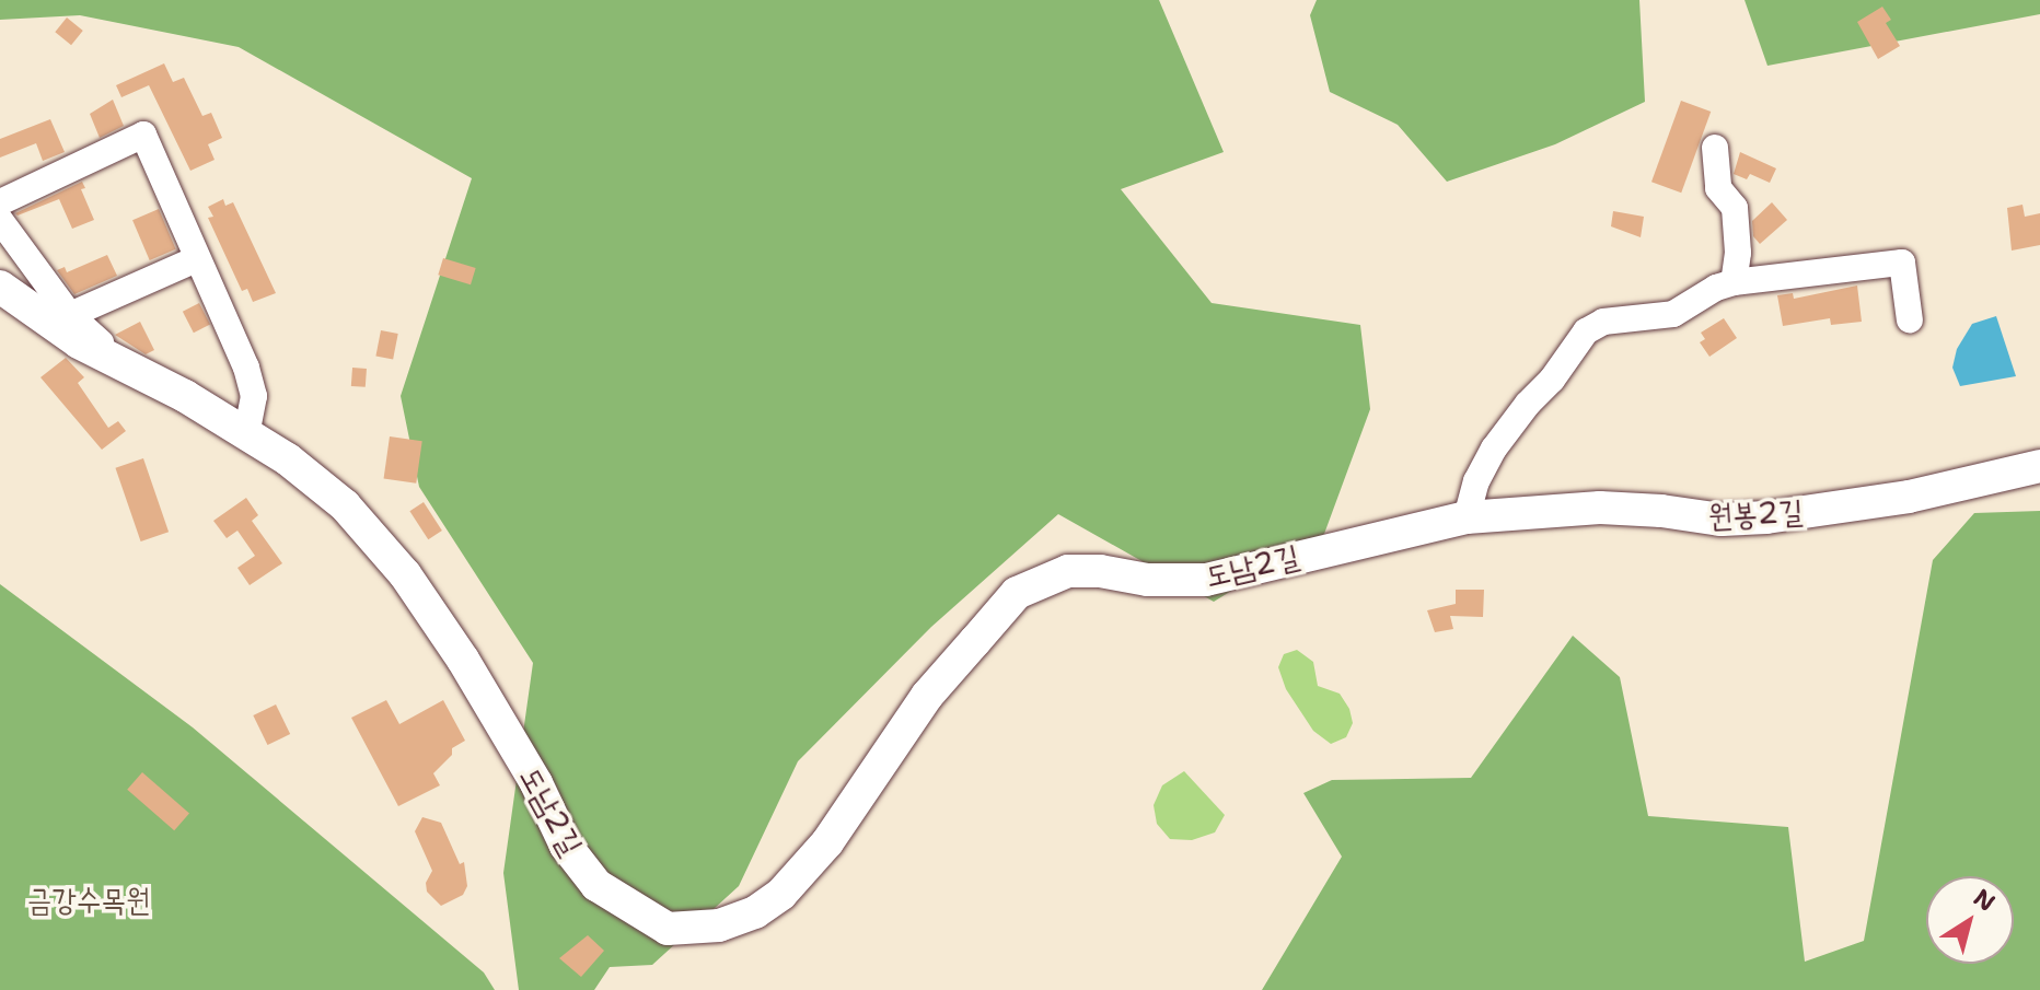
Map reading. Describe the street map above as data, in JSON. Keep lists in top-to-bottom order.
{
  "streets": {
    "main road": ["원봉2길", "도남2길"]
  },
  "crossings": [
    ["원봉2길", "도남2길"]
  ],
  "parks": ["금강수목원"],
  "north": "top right"
}
